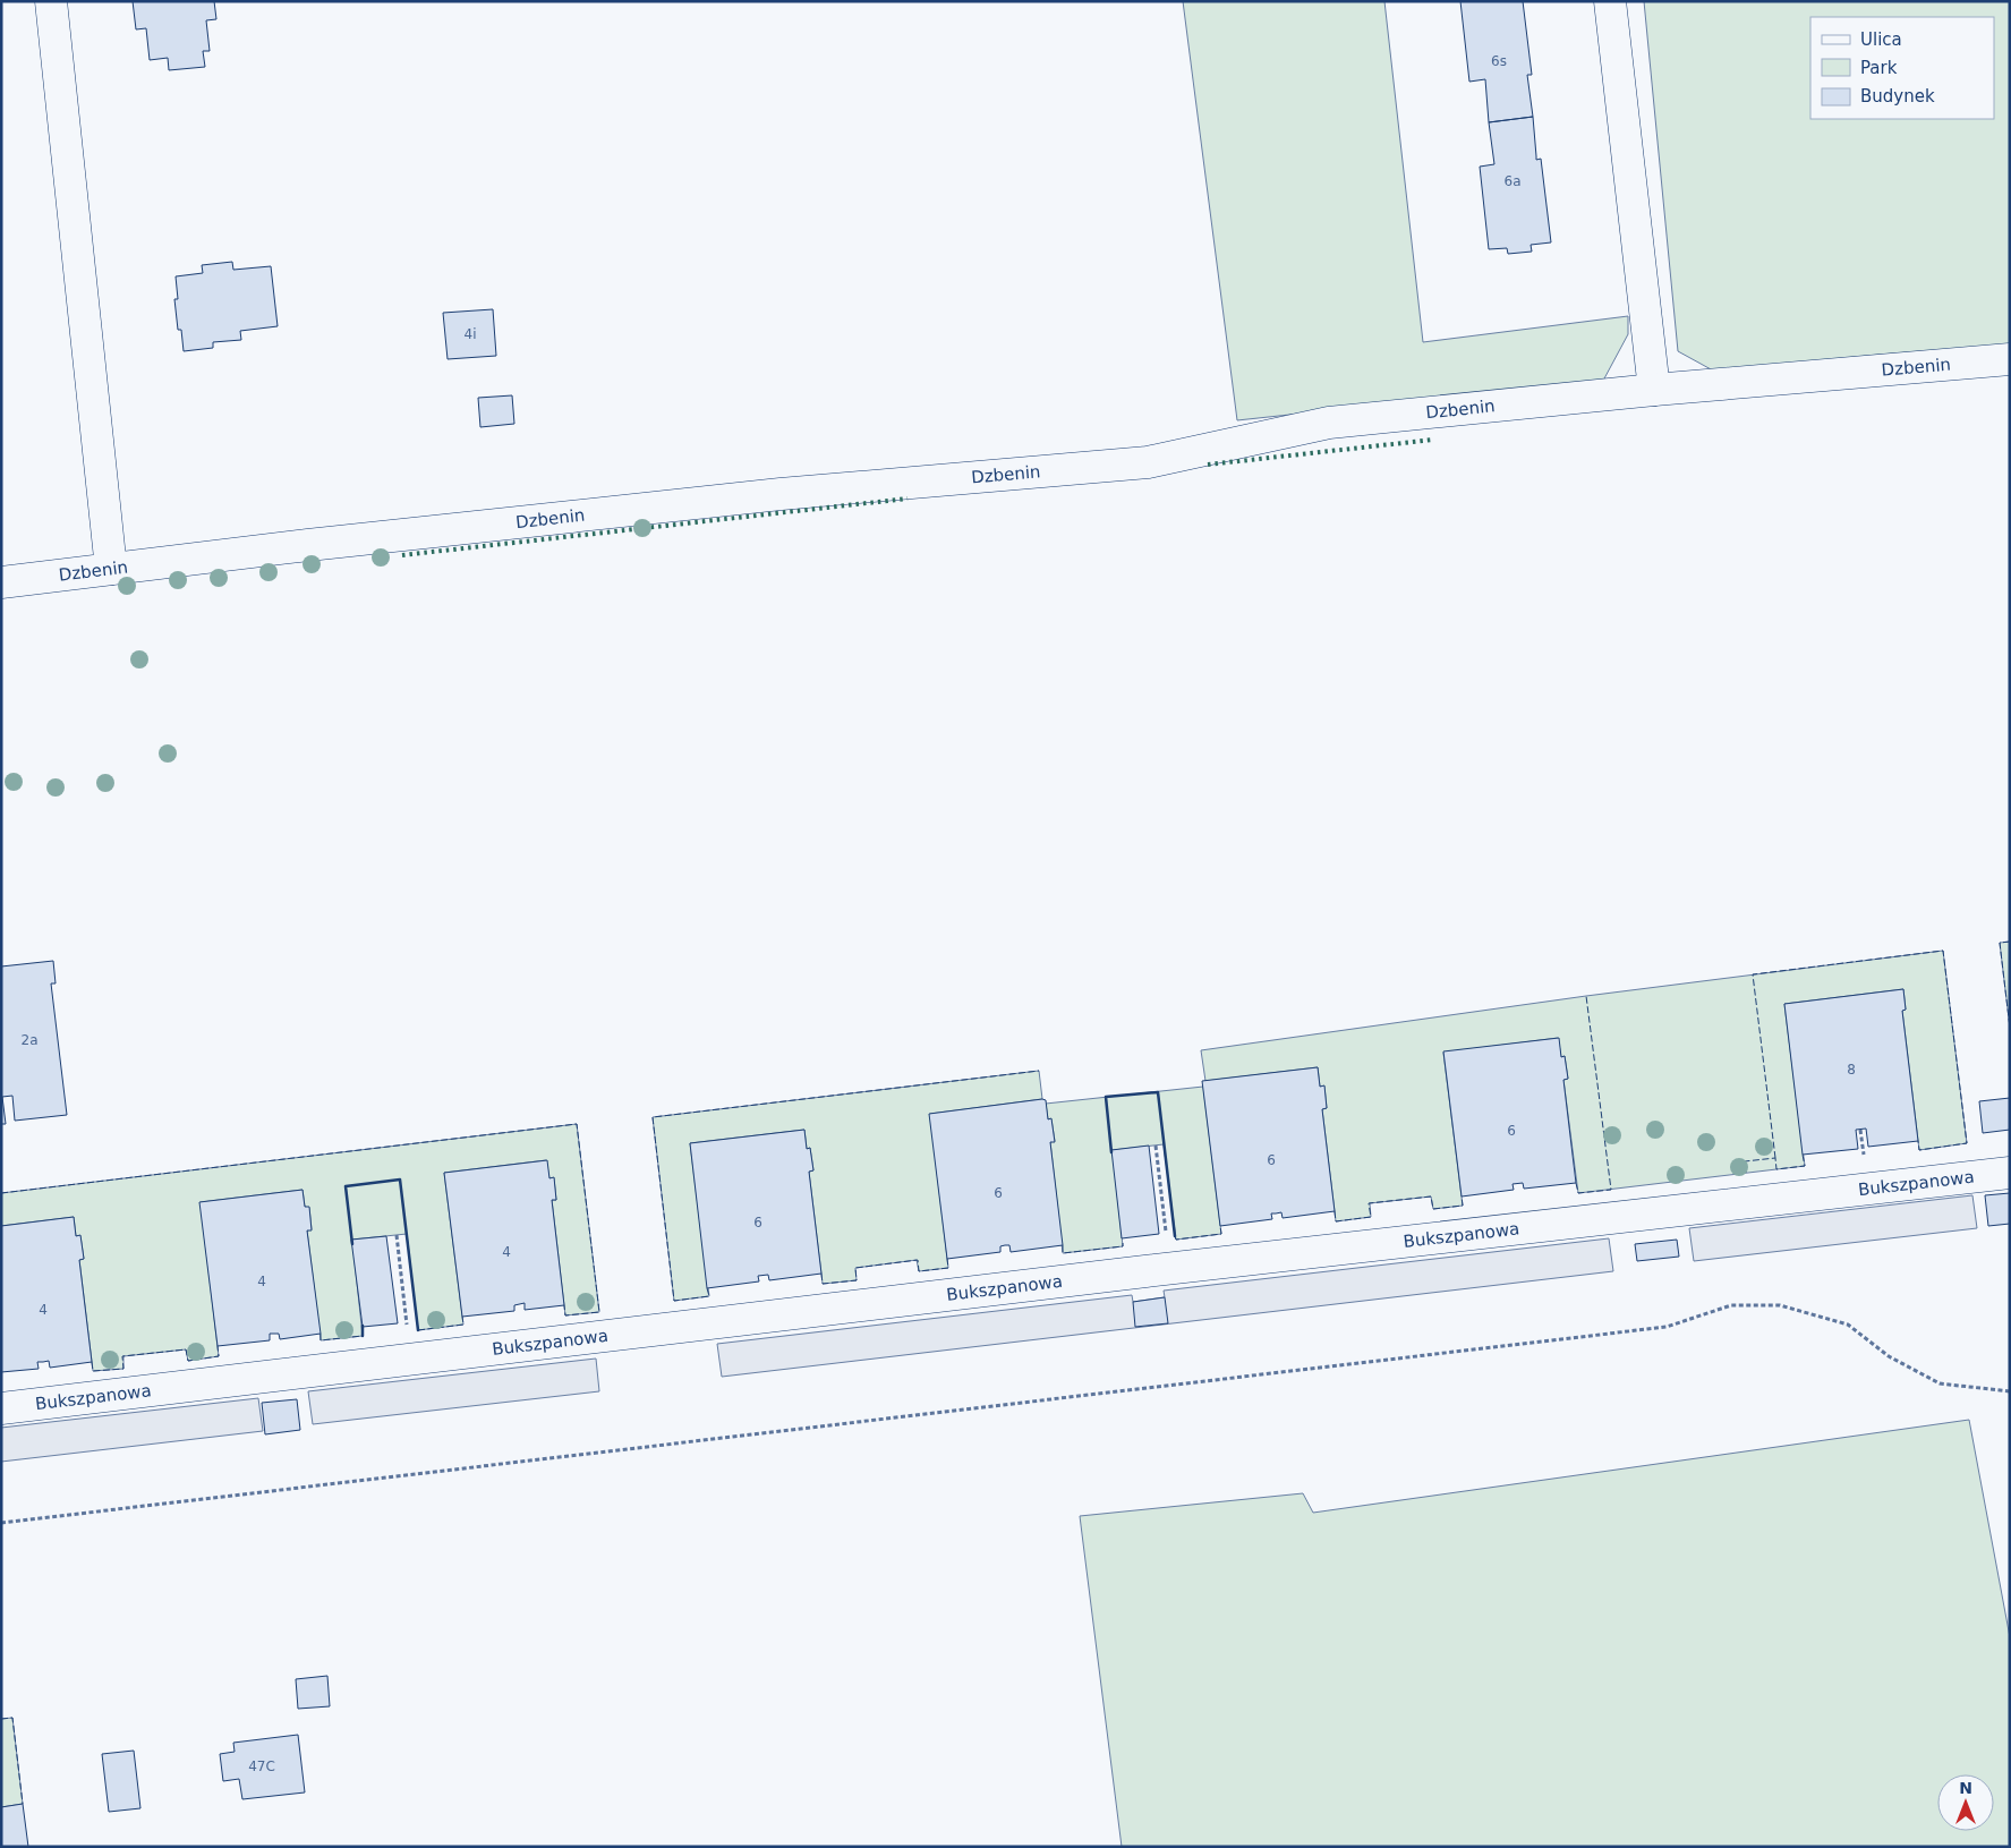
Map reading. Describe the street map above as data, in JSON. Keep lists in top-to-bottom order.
{
  "streets": {
    "street": ["Dzbenin", "Bukszpanowa"]
  },
  "house_numbers": [
    "6s",
    "6a",
    "4i",
    "2a",
    "8",
    "6",
    "6",
    "6",
    "6",
    "4",
    "4",
    "4",
    "47C"
  ],
  "legend": ["Ulica", "Park", "Budynek"],
  "north": "top"
}
